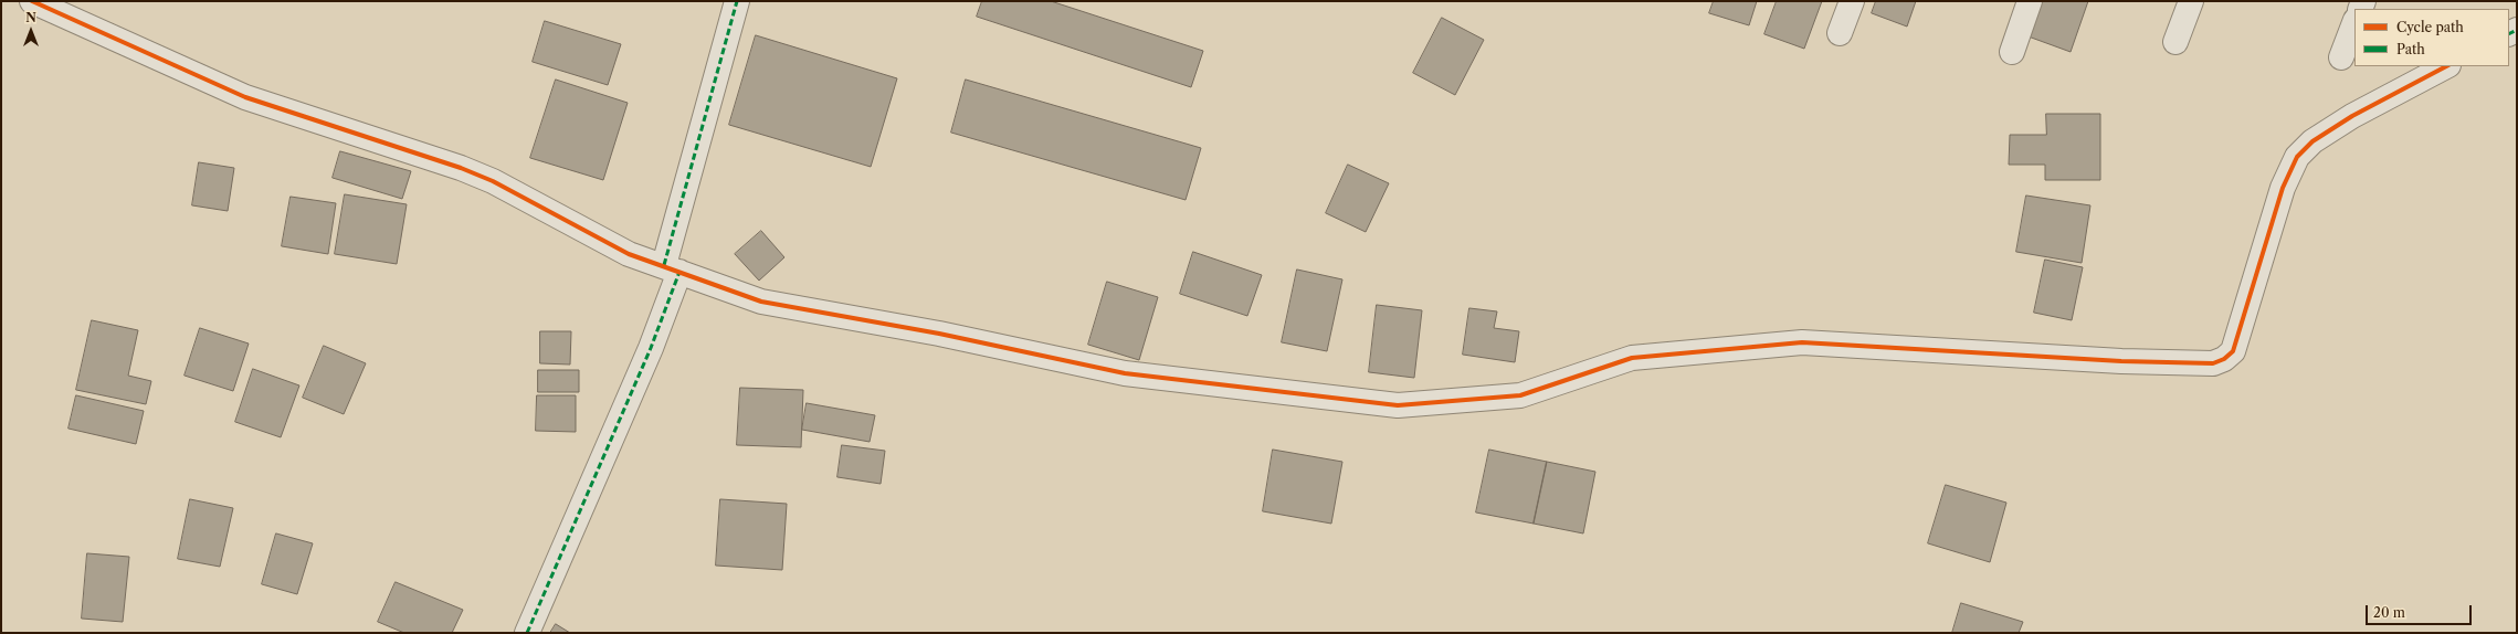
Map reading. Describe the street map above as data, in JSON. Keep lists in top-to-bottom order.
{
  "legend": ["Cycle path", "Path"],
  "scale_bar": "20 m",
  "north": "top"
}
